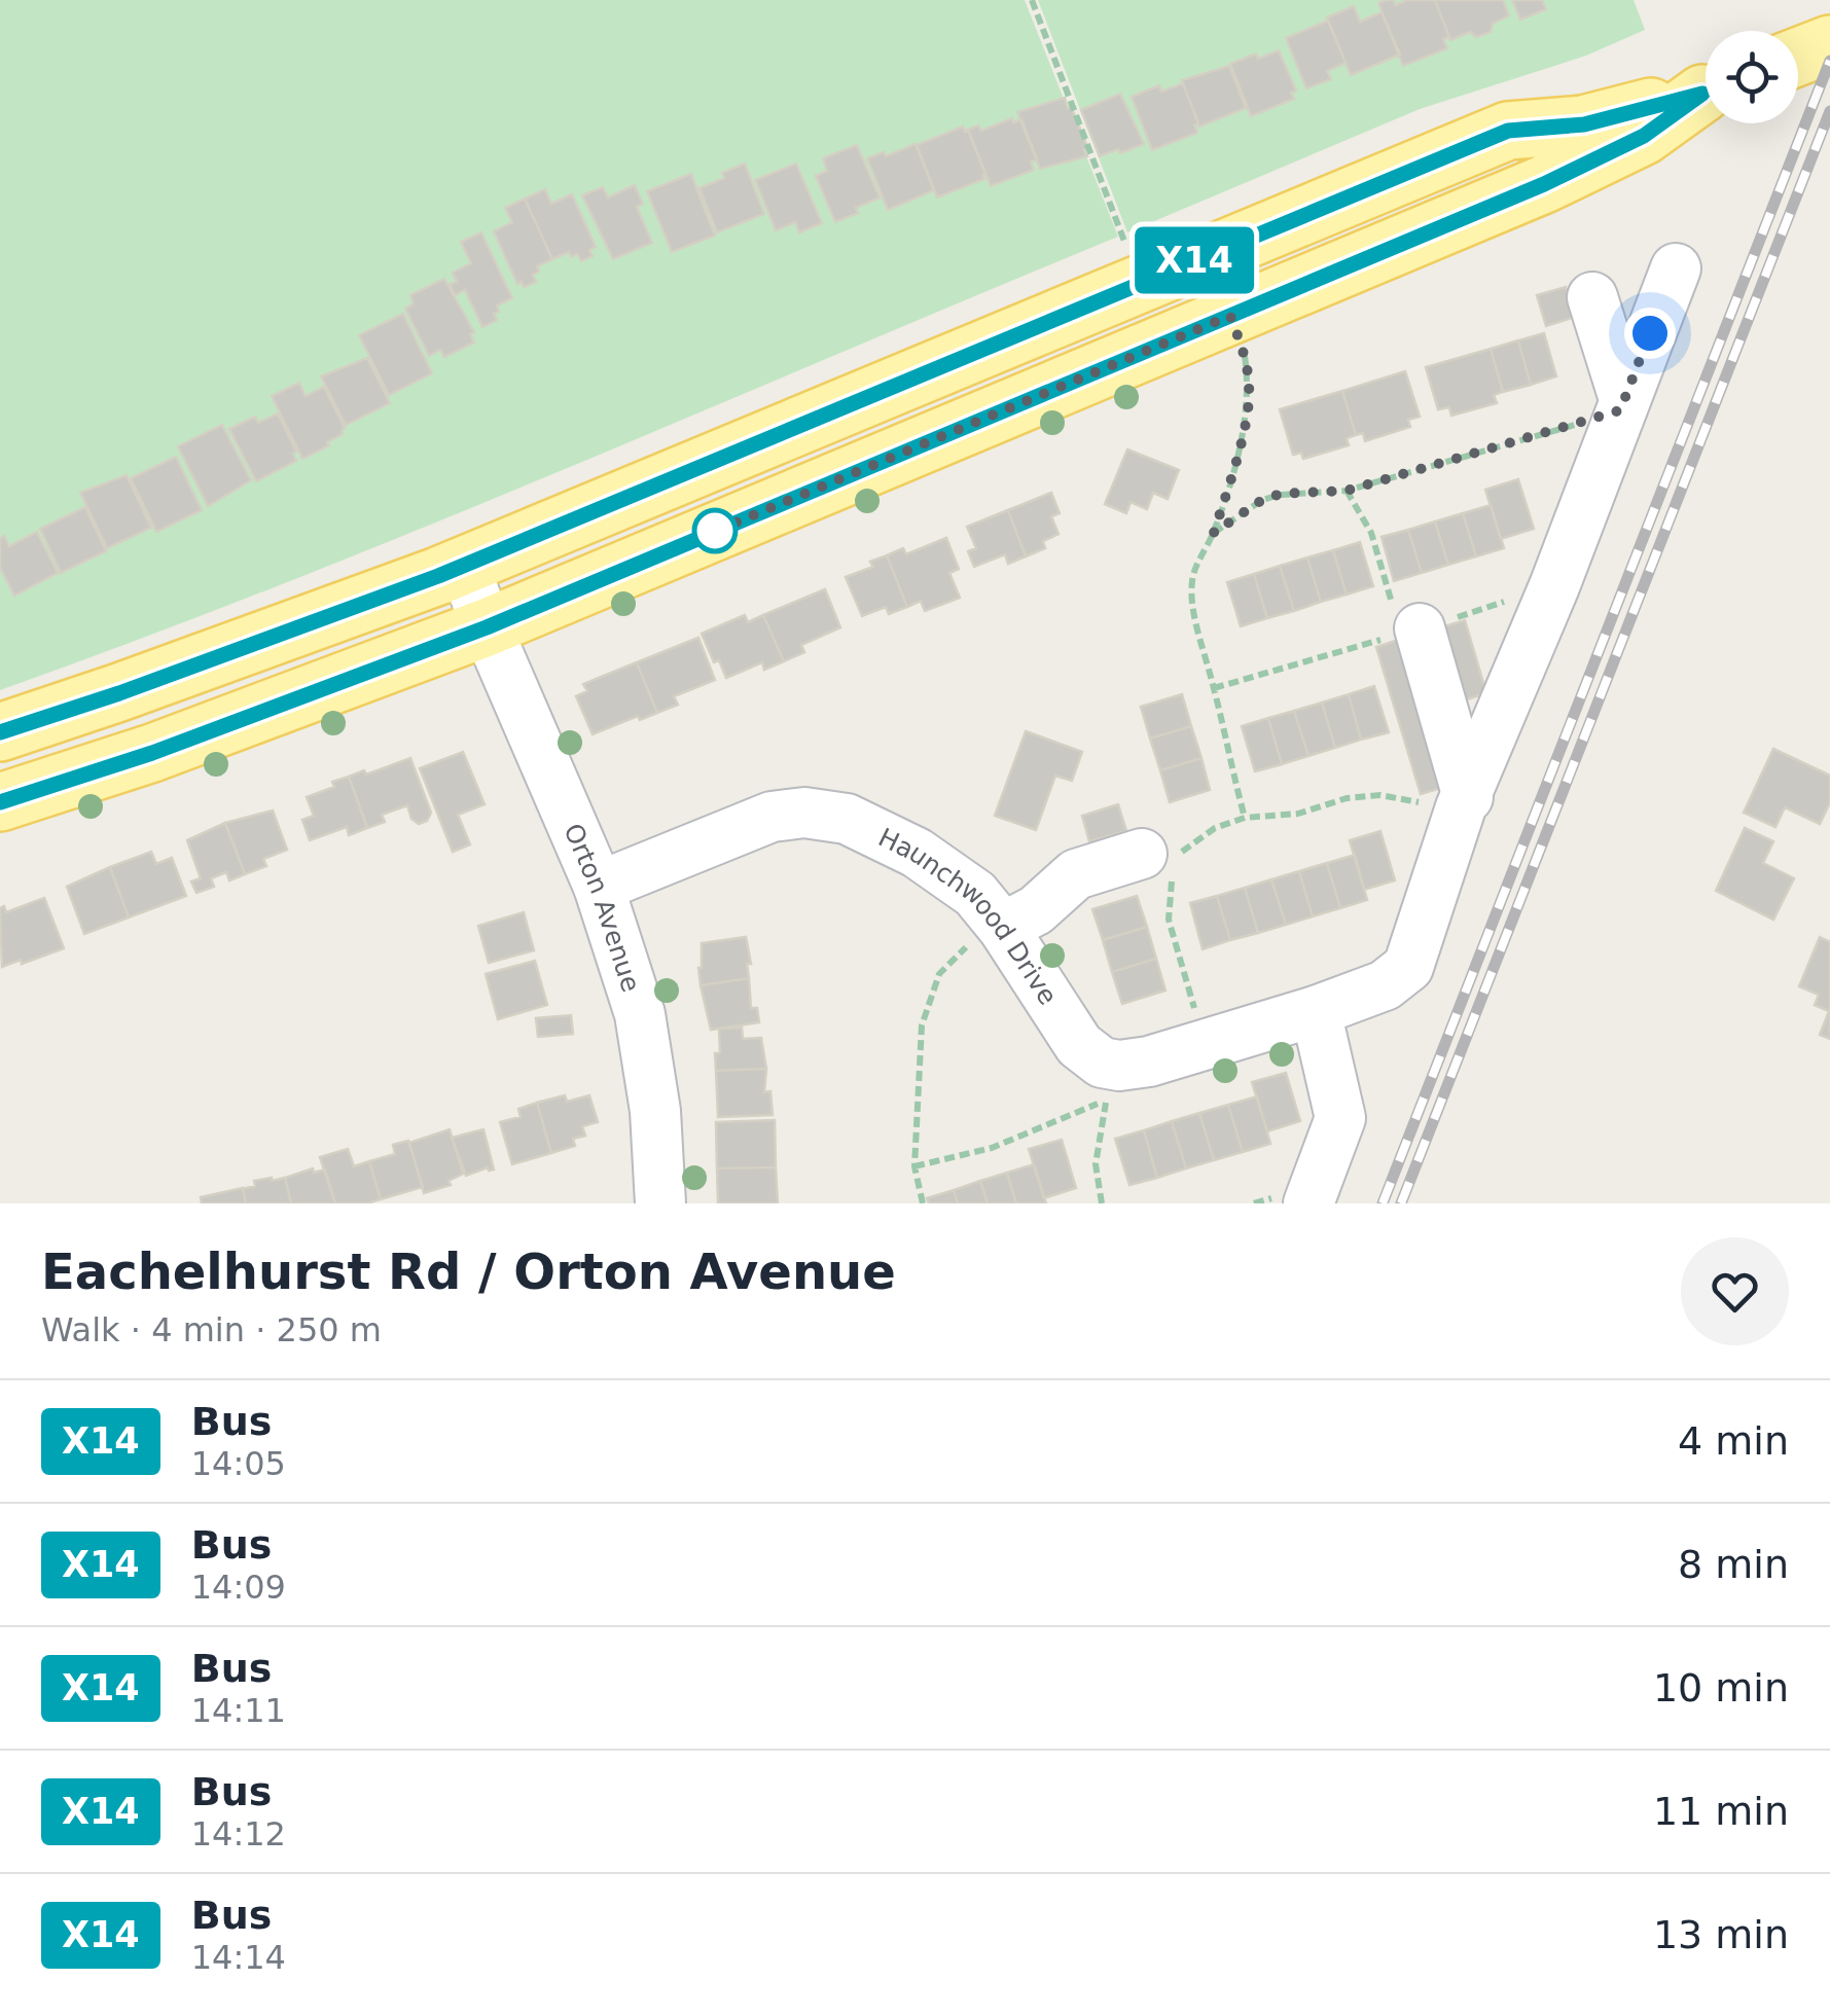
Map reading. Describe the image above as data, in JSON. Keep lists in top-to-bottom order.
{
  "streets": {
    "street": ["Orton Avenue", "Haunchwood Drive"]
  },
  "crossings": [
    ["Orton Avenue", "Haunchwood Drive"]
  ],
  "lines": ["bus line X14"],
  "page": {
    "on_map": "X14",
    "heading": ["Eachelhurst Rd / Orton Avenue", "Walk · 4 min · 250 m"],
    "list": [
      {
        "mark": "X14",
        "name": "Bus",
        "note": "14:05",
        "value": "4 min"
      },
      {
        "mark": "X14",
        "name": "Bus",
        "note": "14:09",
        "value": "8 min"
      },
      {
        "mark": "X14",
        "name": "Bus",
        "note": "14:11",
        "value": "10 min"
      },
      {
        "mark": "X14",
        "name": "Bus",
        "note": "14:12",
        "value": "11 min"
      },
      {
        "mark": "X14",
        "name": "Bus",
        "note": "14:14",
        "value": "13 min"
      }
    ]
  }
}
